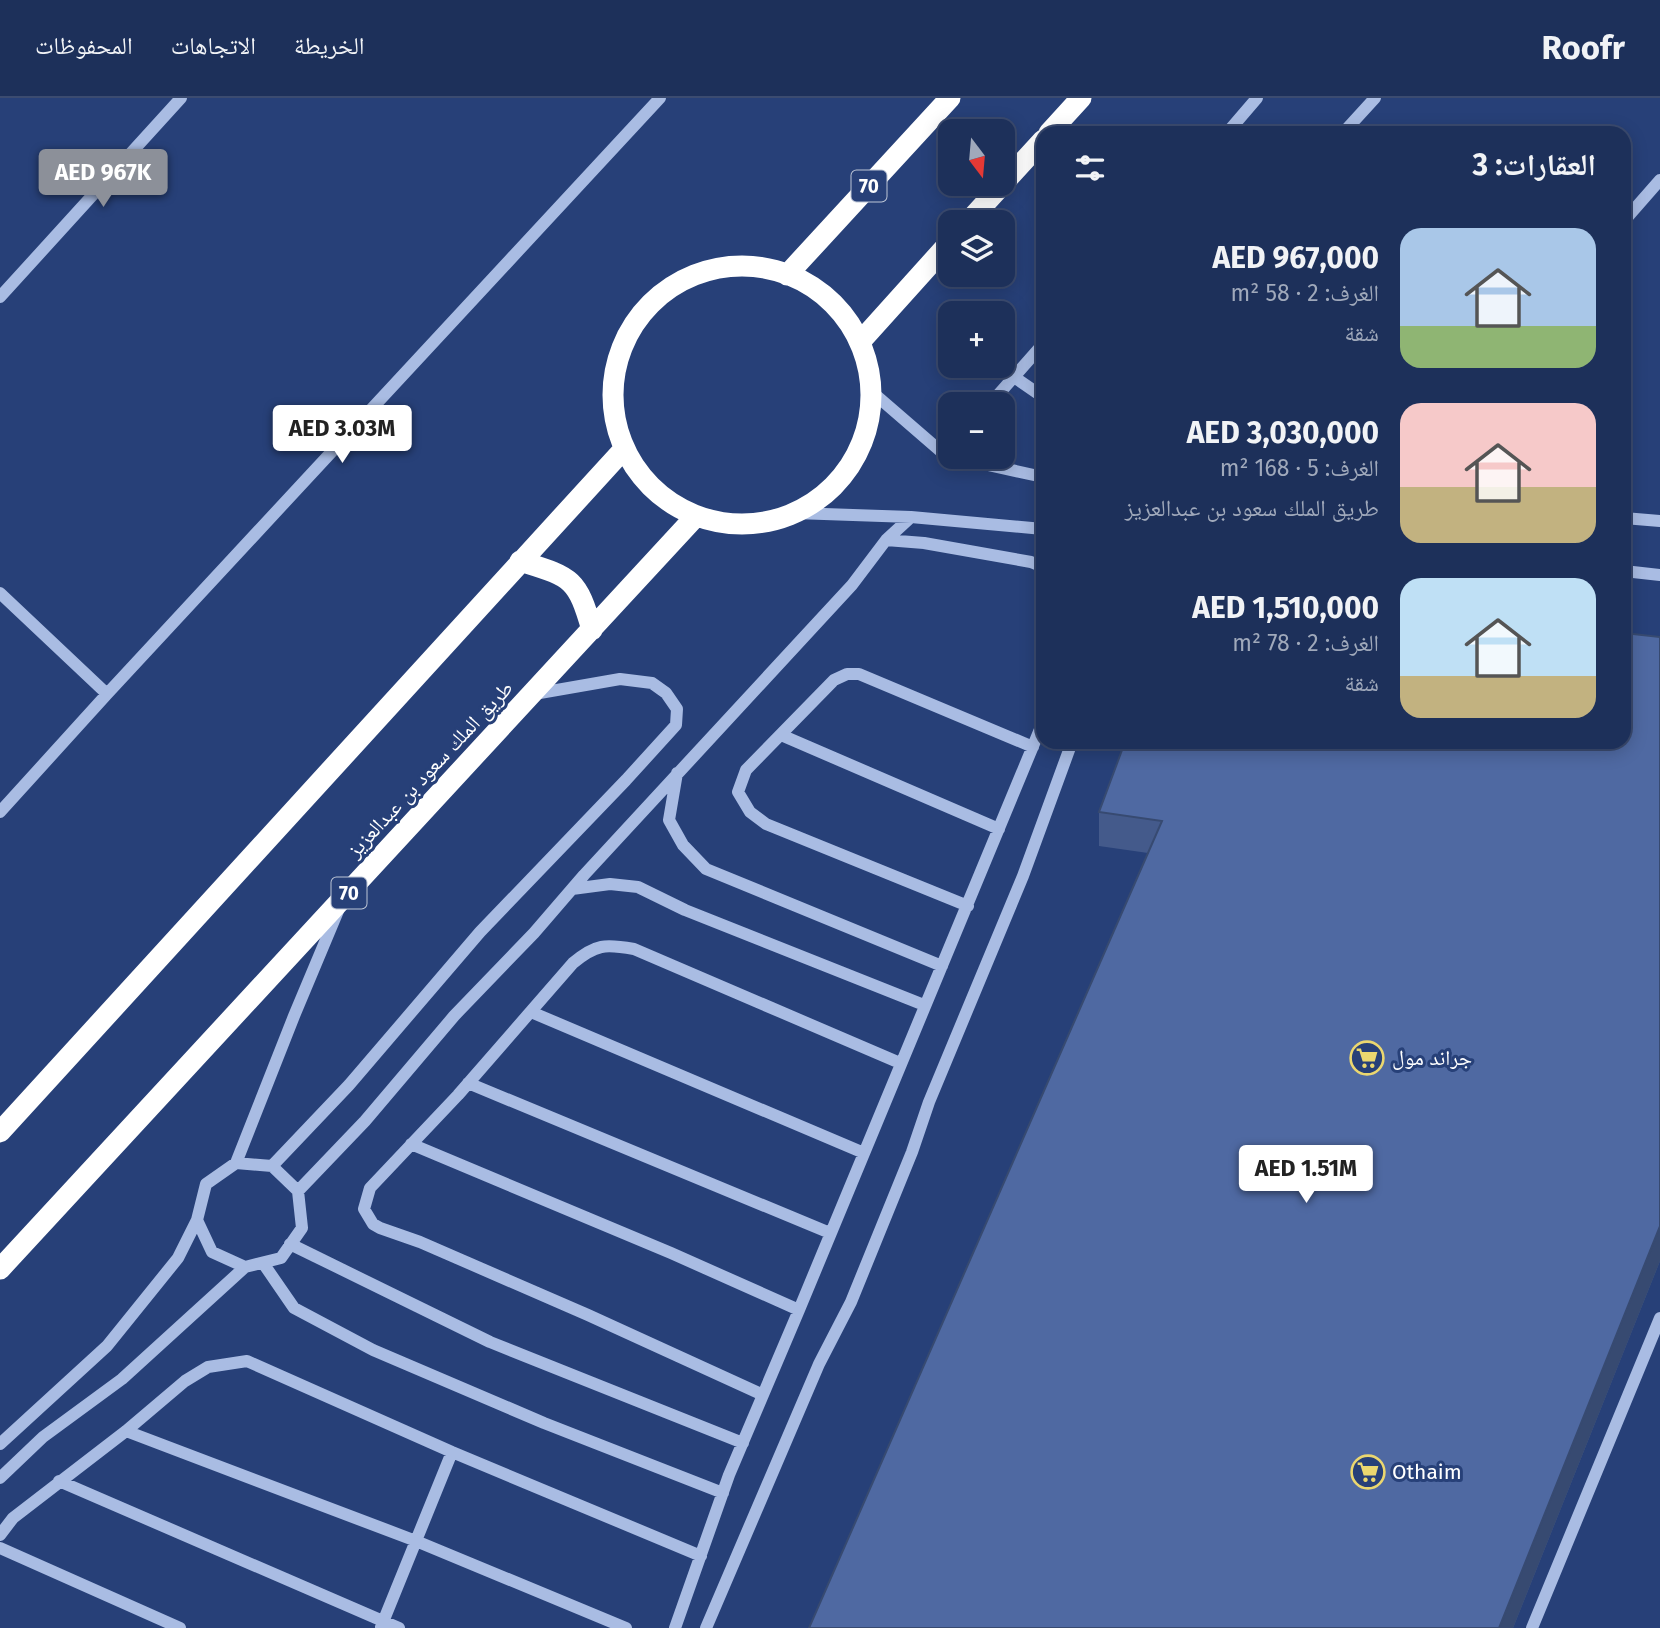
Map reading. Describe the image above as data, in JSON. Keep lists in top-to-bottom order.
{
  "streets": {
    "highway": ["70", "طريق الملك سعود بن عبدالعزيز"]
  },
  "places": {
    "supermarket": ["جراند مول", "Othaim"]
  },
  "north": "bottom",
  "page": {
    "header": "Roofr",
    "nav": ["الخريطة", "الاتجاهات", "المحفوظات"],
    "map_buttons": ["+", "−"],
    "heading": "العقارات: 3",
    "price": ["AED 967K", "AED 3.03M", "AED 1.51M"],
    "list": [
      {
        "name": "AED 967,000",
        "note": "الغرف: 2 · 58 m² · شقة"
      },
      {
        "name": "AED 3,030,000",
        "note": "الغرف: 5 · 168 m² · طريق الملك سعود بن عبدالعزيز"
      },
      {
        "name": "AED 1,510,000",
        "note": "الغرف: 2 · 78 m² · شقة"
      }
    ]
  }
}
